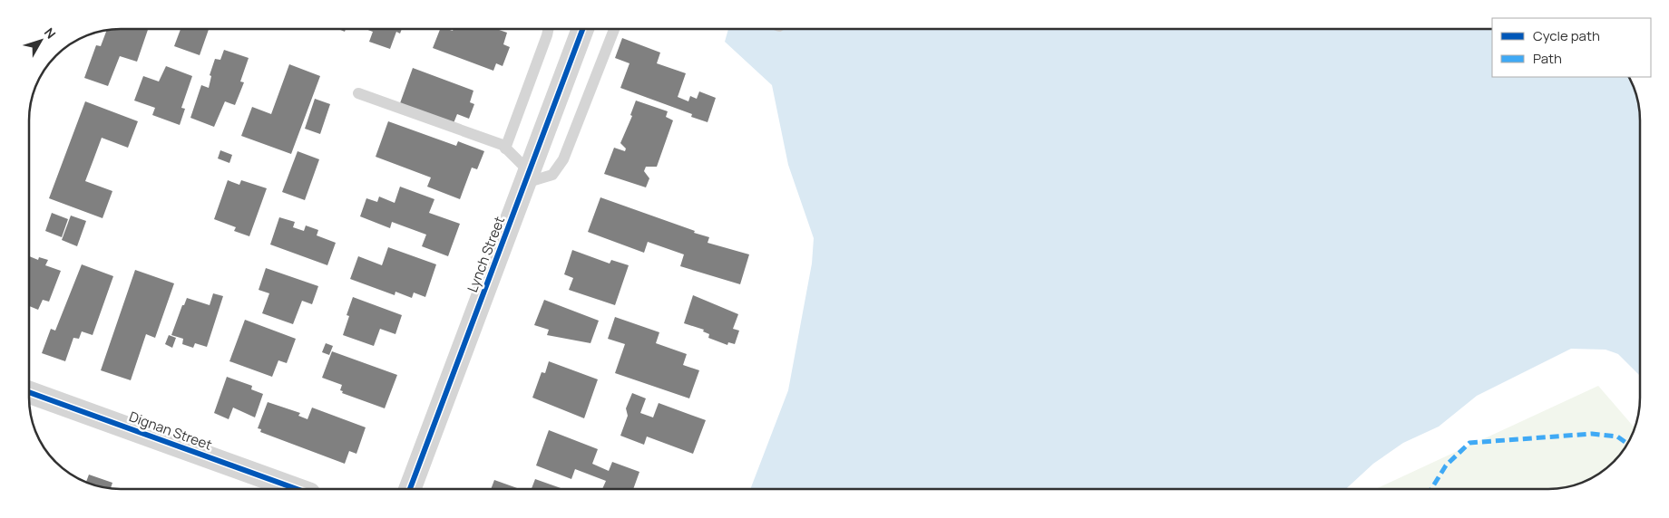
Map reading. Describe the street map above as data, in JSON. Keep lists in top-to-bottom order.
{
  "streets": {
    "street": ["Lynch Street", "Dignan Street"]
  },
  "legend": ["Cycle path", "Path"],
  "north": "top right"
}
